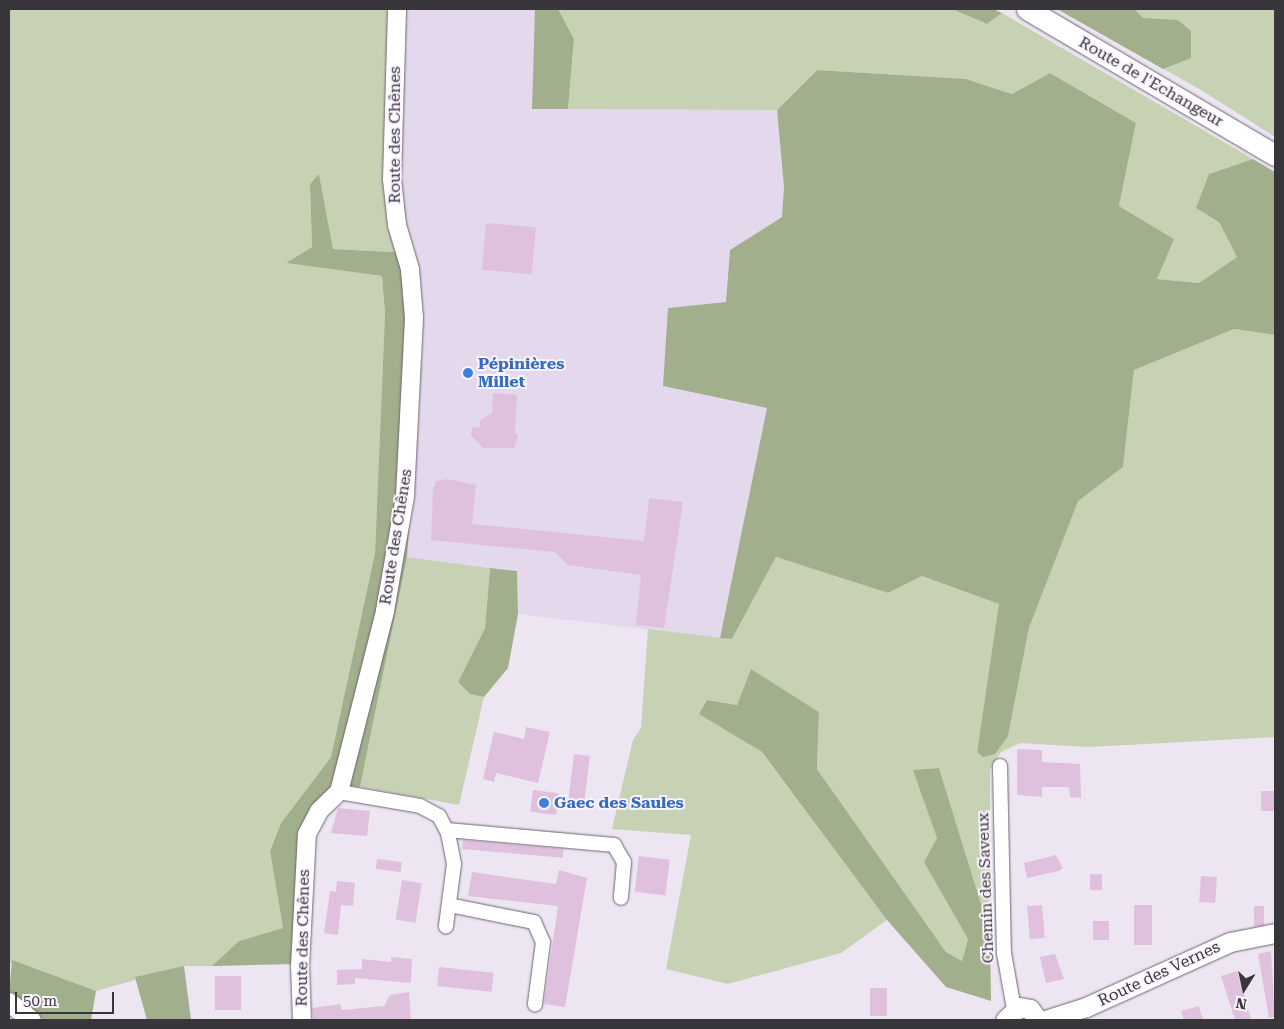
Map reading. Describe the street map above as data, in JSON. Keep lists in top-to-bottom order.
{
  "streets": {
    "main road": ["Route de l'Echangeur", "Route des Vernes"],
    "street": ["Route des Chênes", "Chemin des Saveux"]
  },
  "places": ["Pépinières Millet", "Gaec des Saules"],
  "scale_bar": "50 m",
  "north": "bottom"
}
